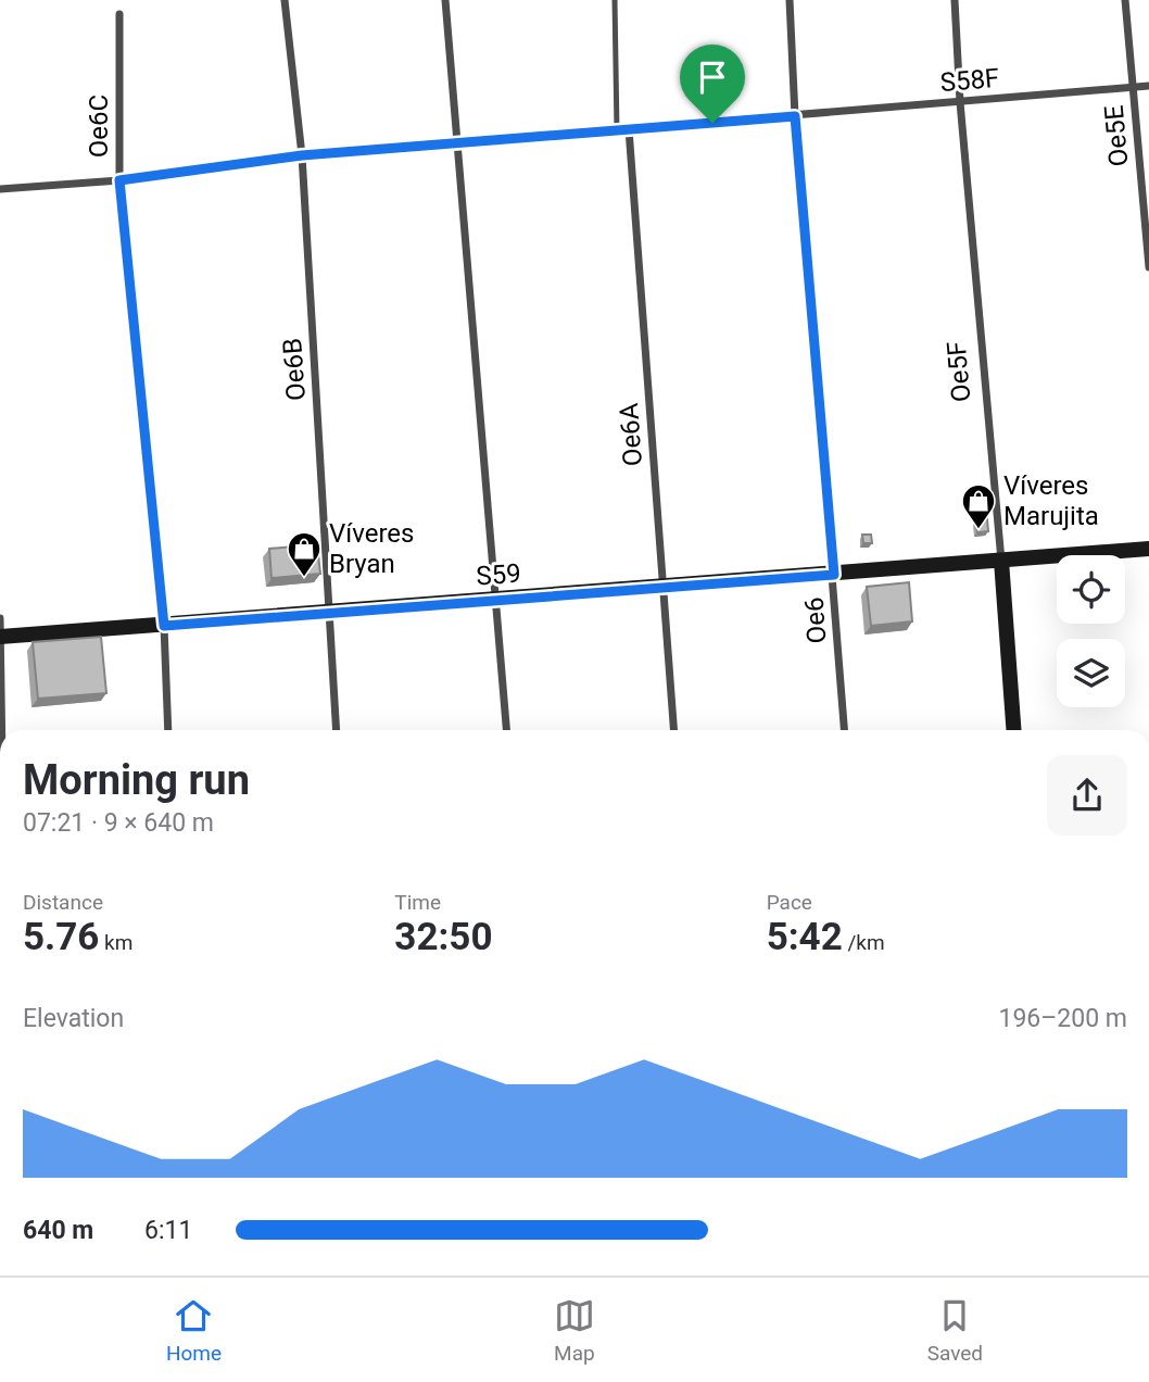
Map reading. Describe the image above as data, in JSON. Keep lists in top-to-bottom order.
{
  "streets": {
    "street": [
      "S58F",
      "Oe6C",
      "Oe5E",
      "Oe6B",
      "Oe5F",
      "Oe6A",
      "S59",
      "Oe6"
    ]
  },
  "crossings": [
    ["S58F", "Oe6C"],
    ["S58F", "Oe5E"],
    ["S58F", "Oe6B"],
    ["S58F", "Oe5F"],
    ["S58F", "Oe6A"],
    ["S58F", "Oe6"],
    ["Oe6C", "S59"],
    ["Oe6B", "S59"],
    ["Oe5F", "S59"],
    ["Oe6A", "S59"],
    ["S59", "Oe6"]
  ],
  "places": {
    "shop": ["Víveres Marujita", "Víveres Bryan"]
  },
  "page": {
    "heading": ["Morning run", "07:21 · 9 × 640 m"],
    "stats": [
      ["Distance", "5.76 km"],
      ["Time", "32:50"],
      ["Pace", "5:42 /km"]
    ],
    "chart": ["Elevation", "196–200 m"],
    "list": [
      {
        "name": "640 m",
        "note": "6:11"
      }
    ],
    "tabs": ["Home", "Map", "Saved"]
  }
}
